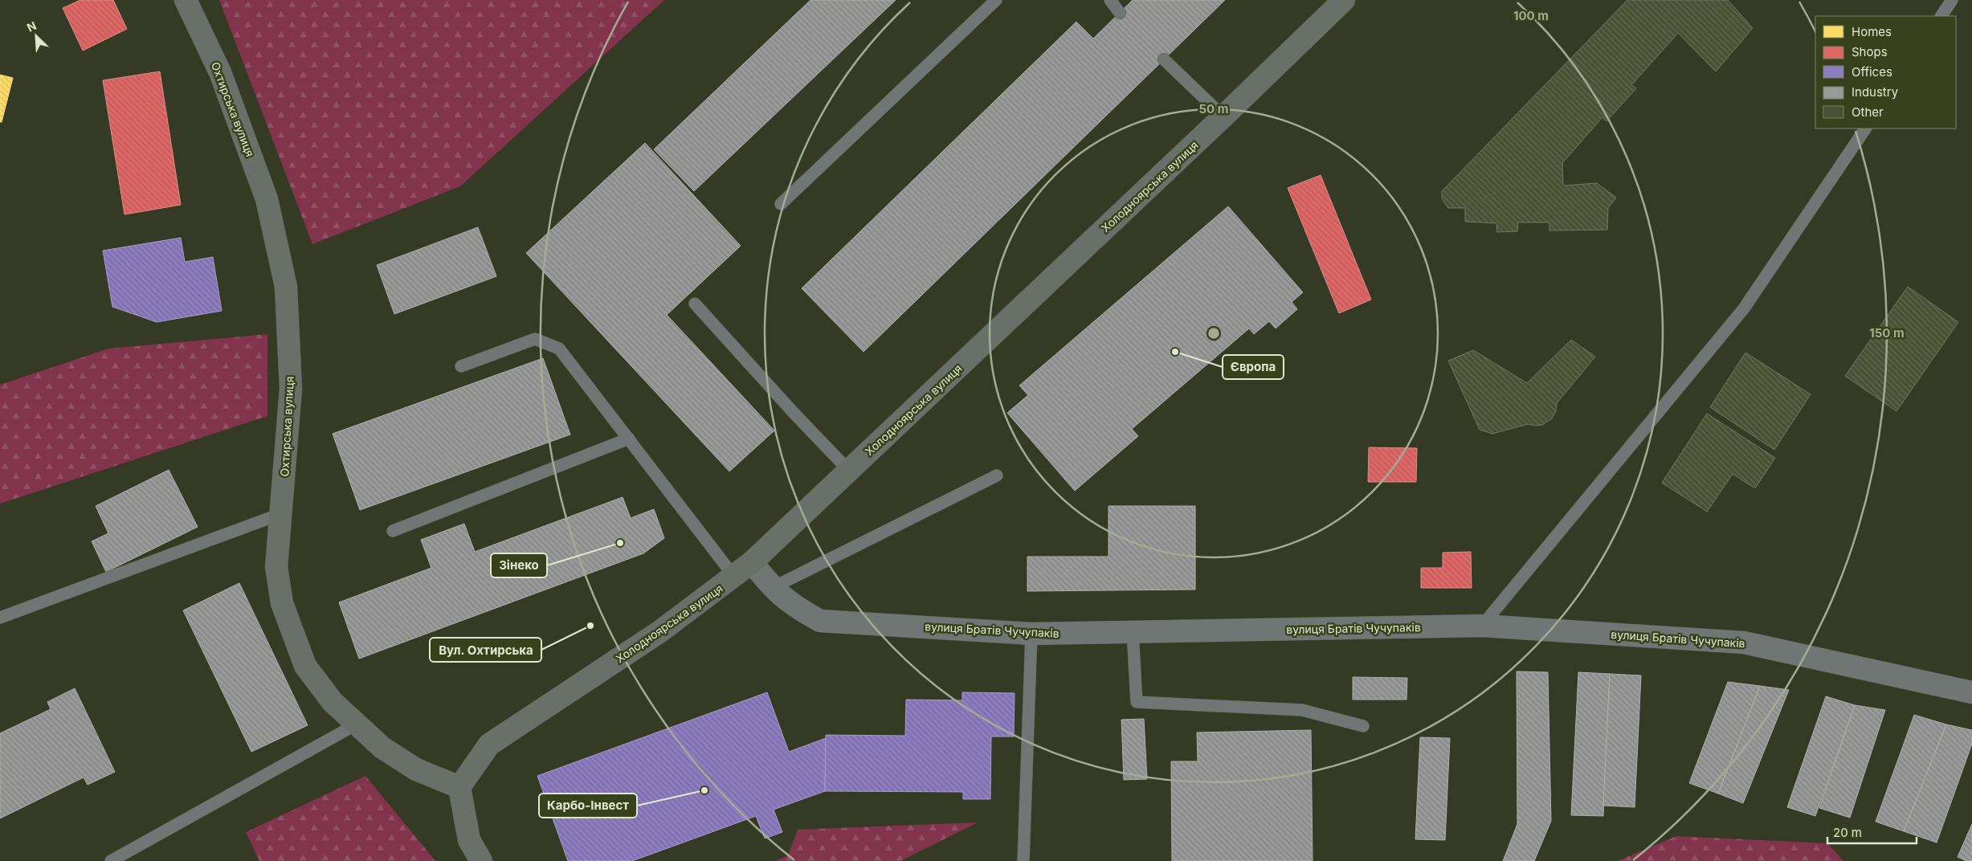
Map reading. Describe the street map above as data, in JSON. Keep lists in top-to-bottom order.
{
  "streets": {
    "main road": ["Охтирська вулиця", "Холодноярська вулиця"],
    "street": ["вулиця Братів Чучупаків"]
  },
  "crossings": [
    ["Охтирська вулиця", "Холодноярська вулиця"],
    ["Холодноярська вулиця", "вулиця Братів Чучупаків"]
  ],
  "places": [
    "Європа",
    "Зінеко",
    "Вул. Охтирська",
    "Карбо-Інвест"
  ],
  "legend": [
    "Homes",
    "Shops",
    "Offices",
    "Industry",
    "Other"
  ],
  "scale_bar": "20 m",
  "north": "top left",
  "rings": ["100 m", "50 m", "150 m"]
}
